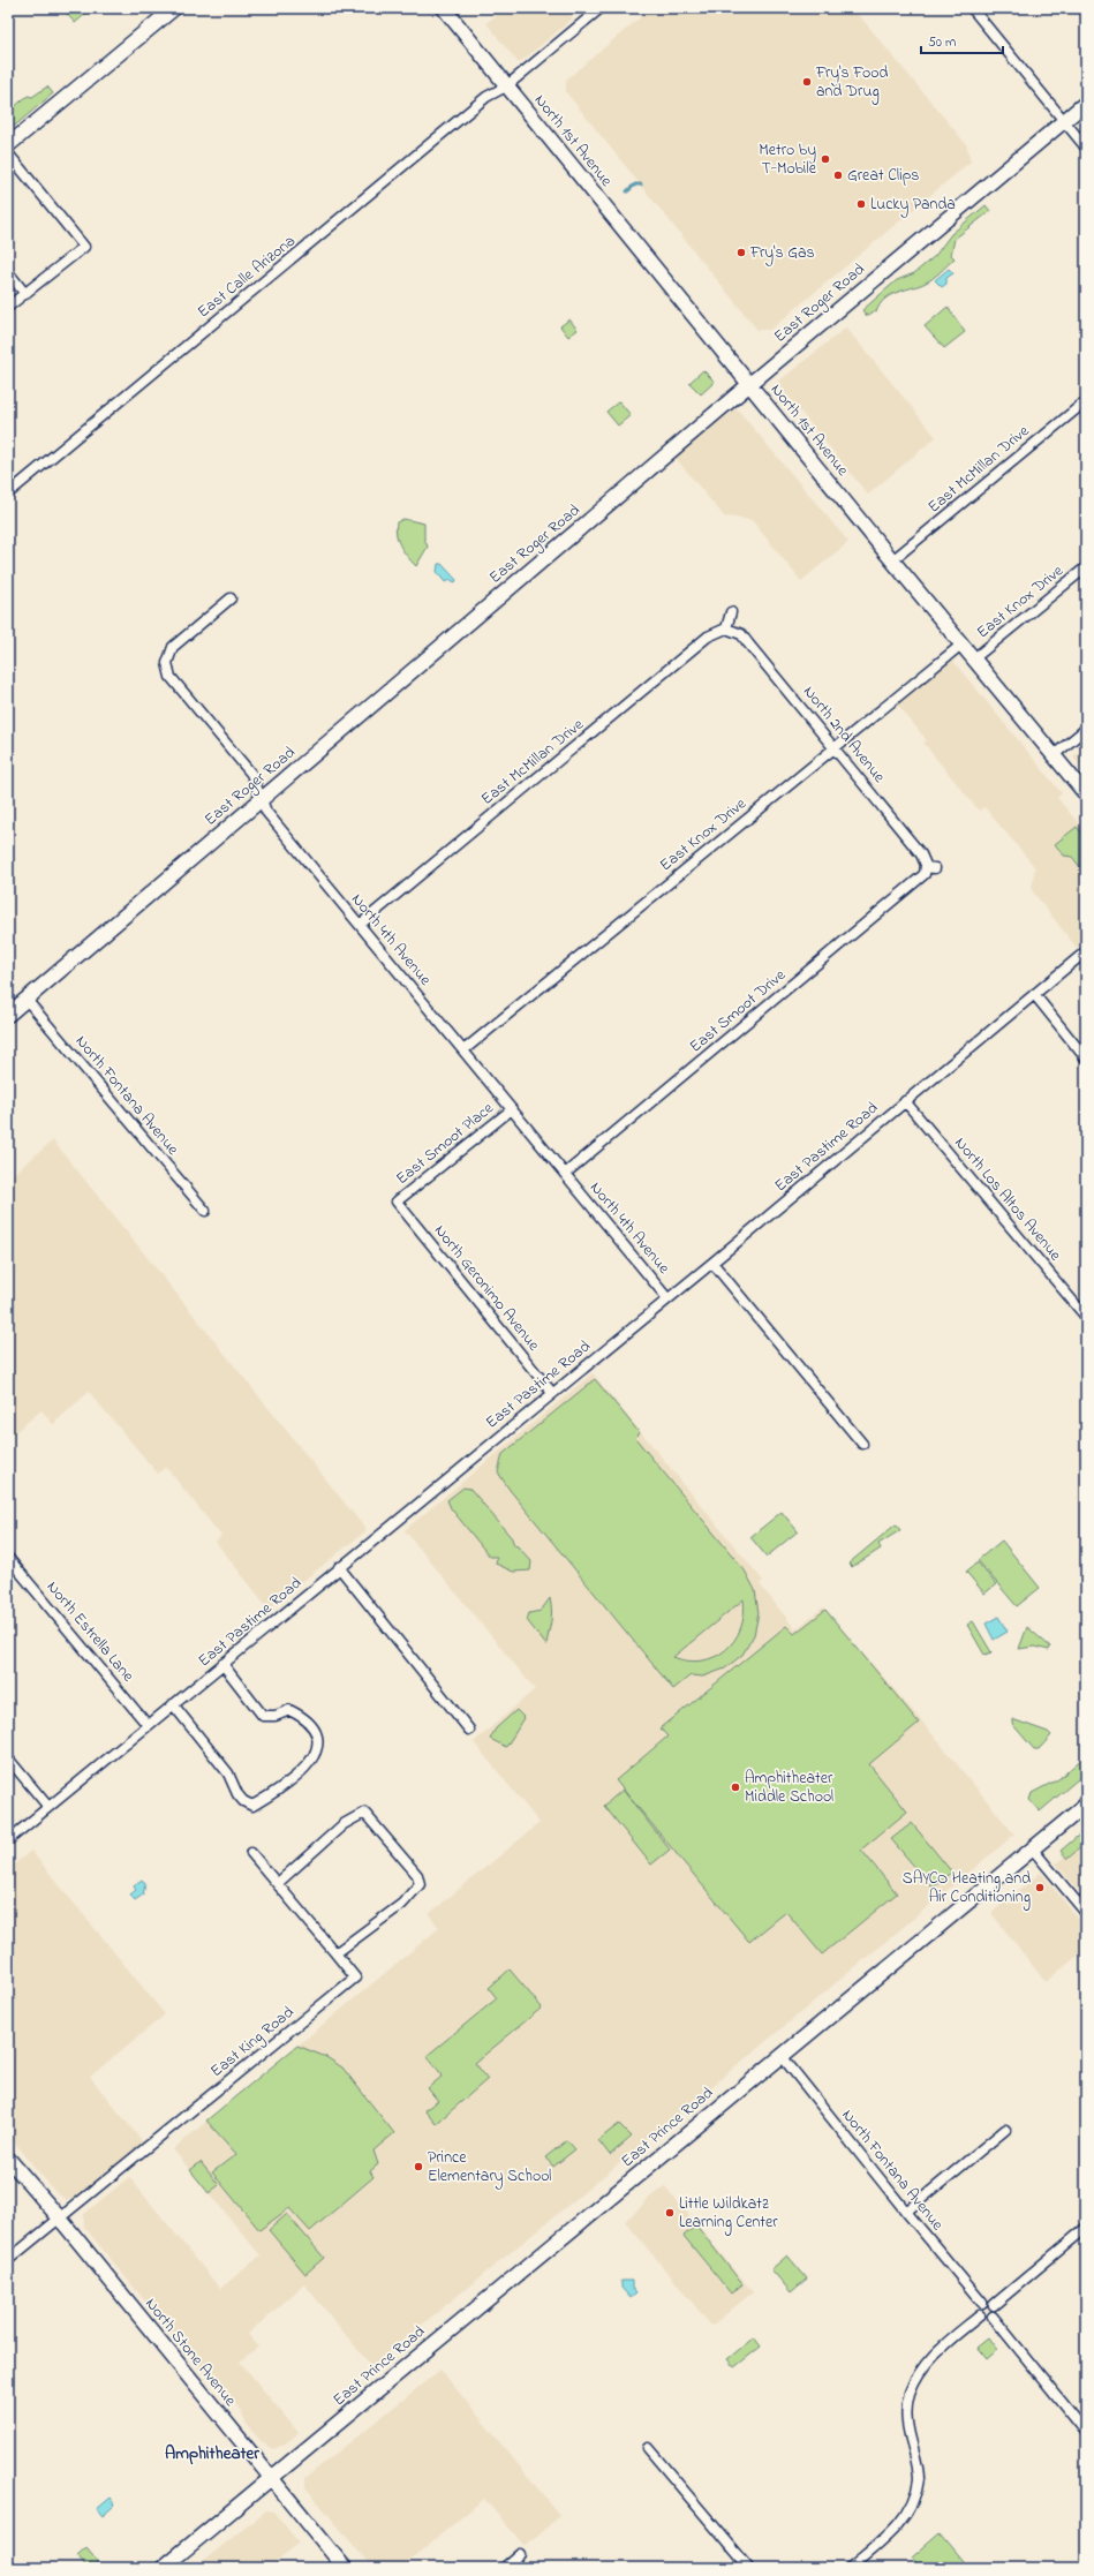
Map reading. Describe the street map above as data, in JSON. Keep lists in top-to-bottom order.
{
  "streets": {
    "main road": [
      "North 1st Avenue",
      "East Roger Road",
      "East Prince Road",
      "North Stone Avenue"
    ],
    "street": [
      "East Calle Arizona",
      "East McMillan Drive",
      "East Knox Drive",
      "North 2nd Avenue",
      "North 4th Avenue",
      "East Smoot Drive",
      "North Fontana Avenue",
      "East Smoot Place",
      "East Pastime Road",
      "North Los Altos Avenue",
      "North Geronimo Avenue",
      "North Estrella Lane",
      "East King Road"
    ]
  },
  "crossings": [
    ["North 1st Avenue", "East Calle Arizona"],
    ["North 1st Avenue", "East Roger Road"],
    ["North 1st Avenue", "East McMillan Drive"],
    ["North 1st Avenue", "East Knox Drive"],
    ["East Roger Road", "North 4th Avenue"],
    ["East Roger Road", "North Fontana Avenue"],
    ["East McMillan Drive", "North 2nd Avenue"],
    ["East McMillan Drive", "North 4th Avenue"],
    ["East Knox Drive", "North 2nd Avenue"],
    ["East Knox Drive", "North 4th Avenue"],
    ["North 2nd Avenue", "East Smoot Drive"],
    ["North 4th Avenue", "East Smoot Drive"],
    ["North 4th Avenue", "East Smoot Place"],
    ["North 4th Avenue", "East Pastime Road"],
    ["North Fontana Avenue", "East Prince Road"],
    ["East Smoot Place", "North Geronimo Avenue"],
    ["East Pastime Road", "North Los Altos Avenue"],
    ["East Pastime Road", "North Geronimo Avenue"],
    ["East Pastime Road", "North Estrella Lane"],
    ["East King Road", "North Stone Avenue"],
    ["East Prince Road", "North Stone Avenue"]
  ],
  "districts": ["Amphitheater"],
  "places": [
    "Fry's Food and Drug",
    "Metro by T-Mobile",
    "Great Clips",
    "Lucky Panda",
    "Fry's Gas",
    "Amphitheater Middle School",
    "SAYCO Heating and Air Conditioning",
    "Prince Elementary School",
    "Little Wildkatz Learning Center"
  ],
  "scale_bar": "50 m"
}
